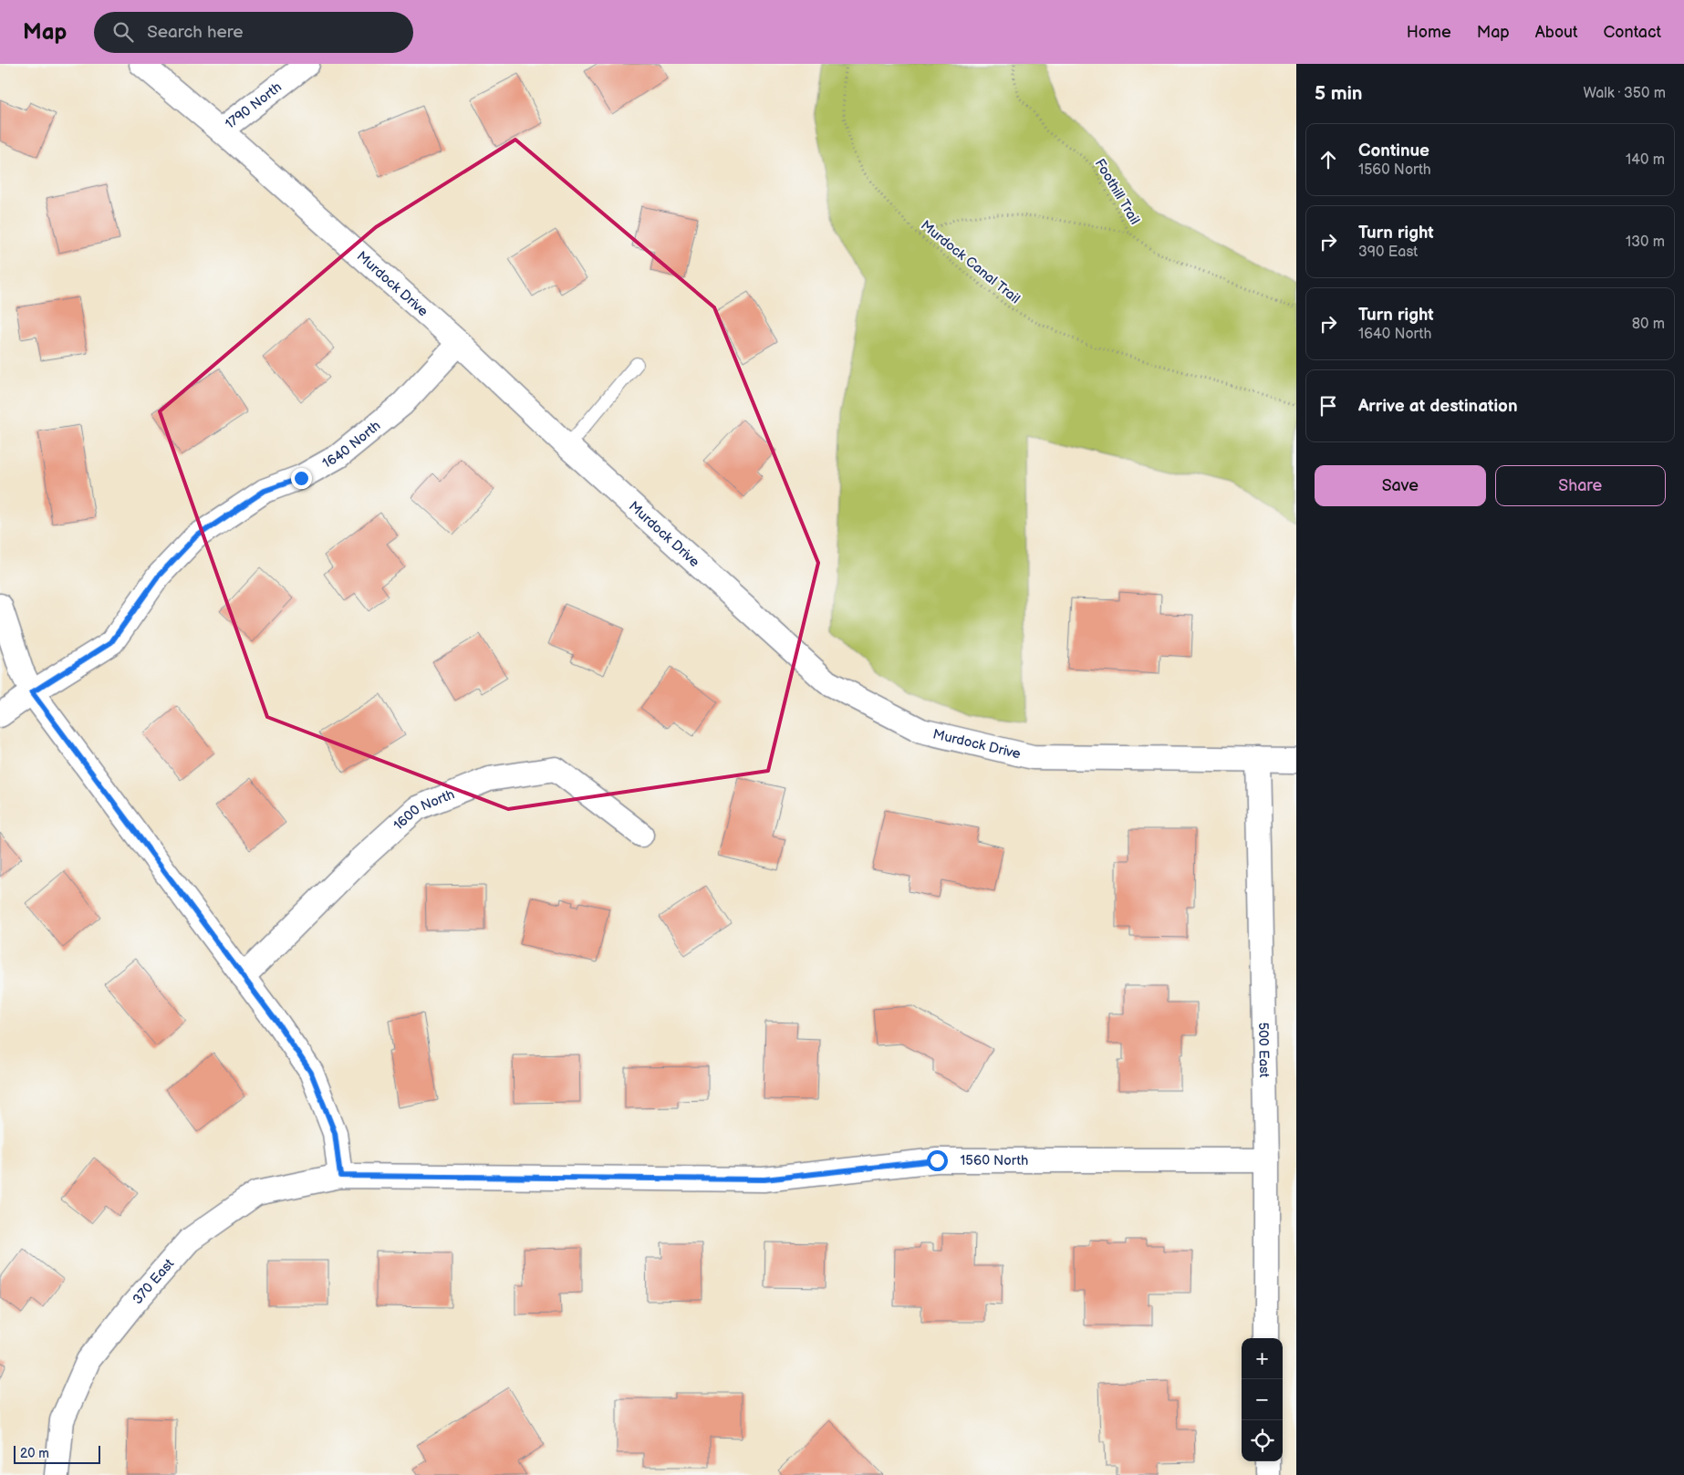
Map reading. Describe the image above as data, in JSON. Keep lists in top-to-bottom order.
{
  "streets": {
    "street": [
      "1790 North",
      "Murdock Drive",
      "1640 North",
      "1600 North",
      "500 East",
      "1560 North",
      "370 East"
    ],
    "path": ["Foothill Trail", "Murdock Canal Trail"]
  },
  "crossings": [
    ["1790 North", "Murdock Drive"],
    ["Murdock Drive", "1640 North"],
    ["Murdock Drive", "500 East"],
    ["500 East", "1560 North"],
    ["1560 North", "370 East"]
  ],
  "scale_bar": "20 m",
  "page": {
    "header": "Map",
    "search": "Search here",
    "nav": [
      "Home",
      "Map",
      "About",
      "Contact"
    ],
    "heading": ["5 min", "Walk · 350 m"],
    "list": [
      ["Continue", "1560 North", "140 m"],
      ["Turn right", "390 East", "130 m"],
      ["Turn right", "1640 North", "80 m"],
      "Arrive at destination"
    ],
    "buttons": ["Save", "Share"],
    "map_buttons": ["+", "−"],
    "scale": "20 m"
  }
}
